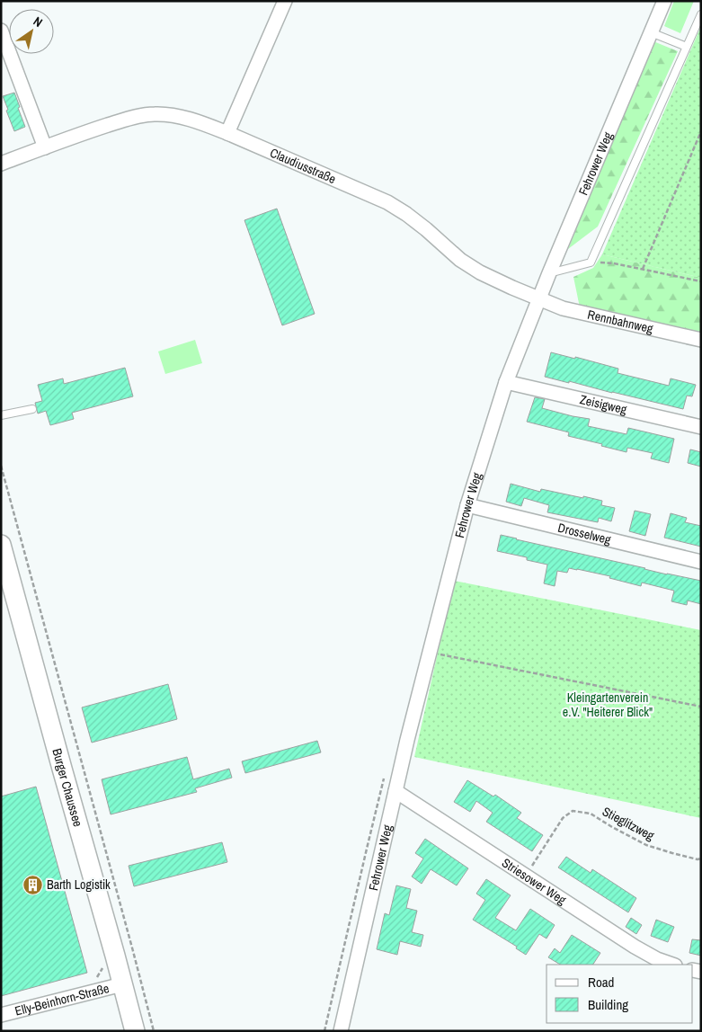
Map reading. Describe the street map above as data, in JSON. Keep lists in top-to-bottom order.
{
  "streets": {
    "main road": ["Burger Chaussee"],
    "street": [
      "Fehrower Weg",
      "Claudiusstraße",
      "Rennbahnweg",
      "Zeisigweg",
      "Drosselweg",
      "Striesower Weg",
      "Elly-Beinhorn-Straße"
    ],
    "path": ["Stieglitzweg"]
  },
  "crossings": [
    ["Fehrower Weg", "Claudiusstraße"],
    ["Fehrower Weg", "Rennbahnweg"],
    ["Fehrower Weg", "Zeisigweg"],
    ["Fehrower Weg", "Drosselweg"],
    ["Fehrower Weg", "Striesower Weg"],
    ["Claudiusstraße", "Rennbahnweg"],
    ["Burger Chaussee", "Elly-Beinhorn-Straße"],
    ["Stieglitzweg", "Striesower Weg"]
  ],
  "parks": ["Kleingartenverein e.V. \"Heiterer Blick\""],
  "places": {
    "building": ["Barth Logistik"]
  },
  "legend": ["Road", "Building"],
  "north": "top right"
}
